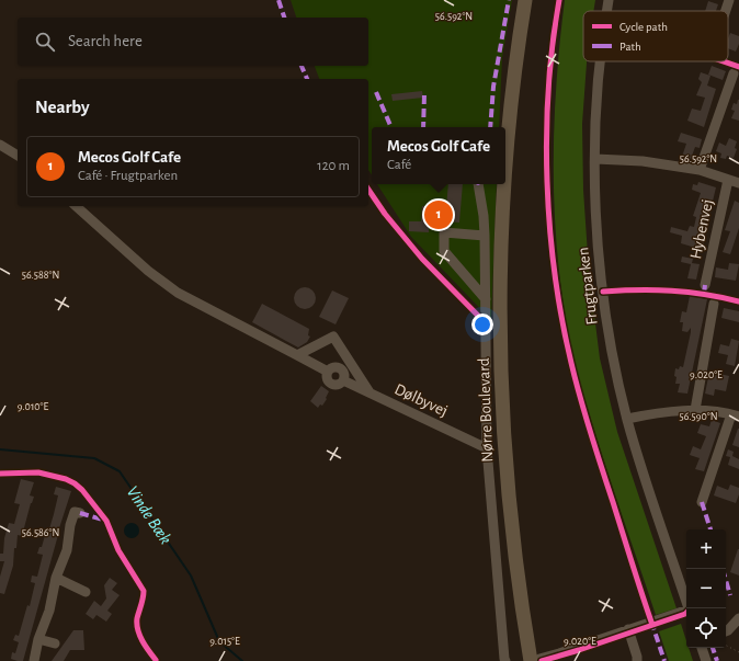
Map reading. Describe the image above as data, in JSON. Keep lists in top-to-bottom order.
{
  "streets": {
    "highway": ["Nørre Boulevard"],
    "street": ["Hybenvej", "Frugtparken", "Dølbyvej"]
  },
  "crossings": [
    ["Hybenvej", "Frugtparken"],
    ["Frugtparken", "Nørre Boulevard"]
  ],
  "water": ["Vinde Bæk"],
  "legend": ["Cycle path", "Path"],
  "page": {
    "search": "Search here",
    "heading": "Nearby",
    "popup": ["Mecos Golf Cafe", "Café"],
    "list": [
      {
        "mark": "1",
        "name": "Mecos Golf Cafe",
        "note": "Café · Frugtparken",
        "value": "120 m"
      }
    ],
    "pins": "1",
    "map_buttons": ["+", "−"]
  },
  "coordinates": [
    "56.592°N",
    "56.588°N",
    "9.020°E",
    "9.010°E",
    "56.590°N",
    "56.586°N",
    "9.015°E"
  ]
}
